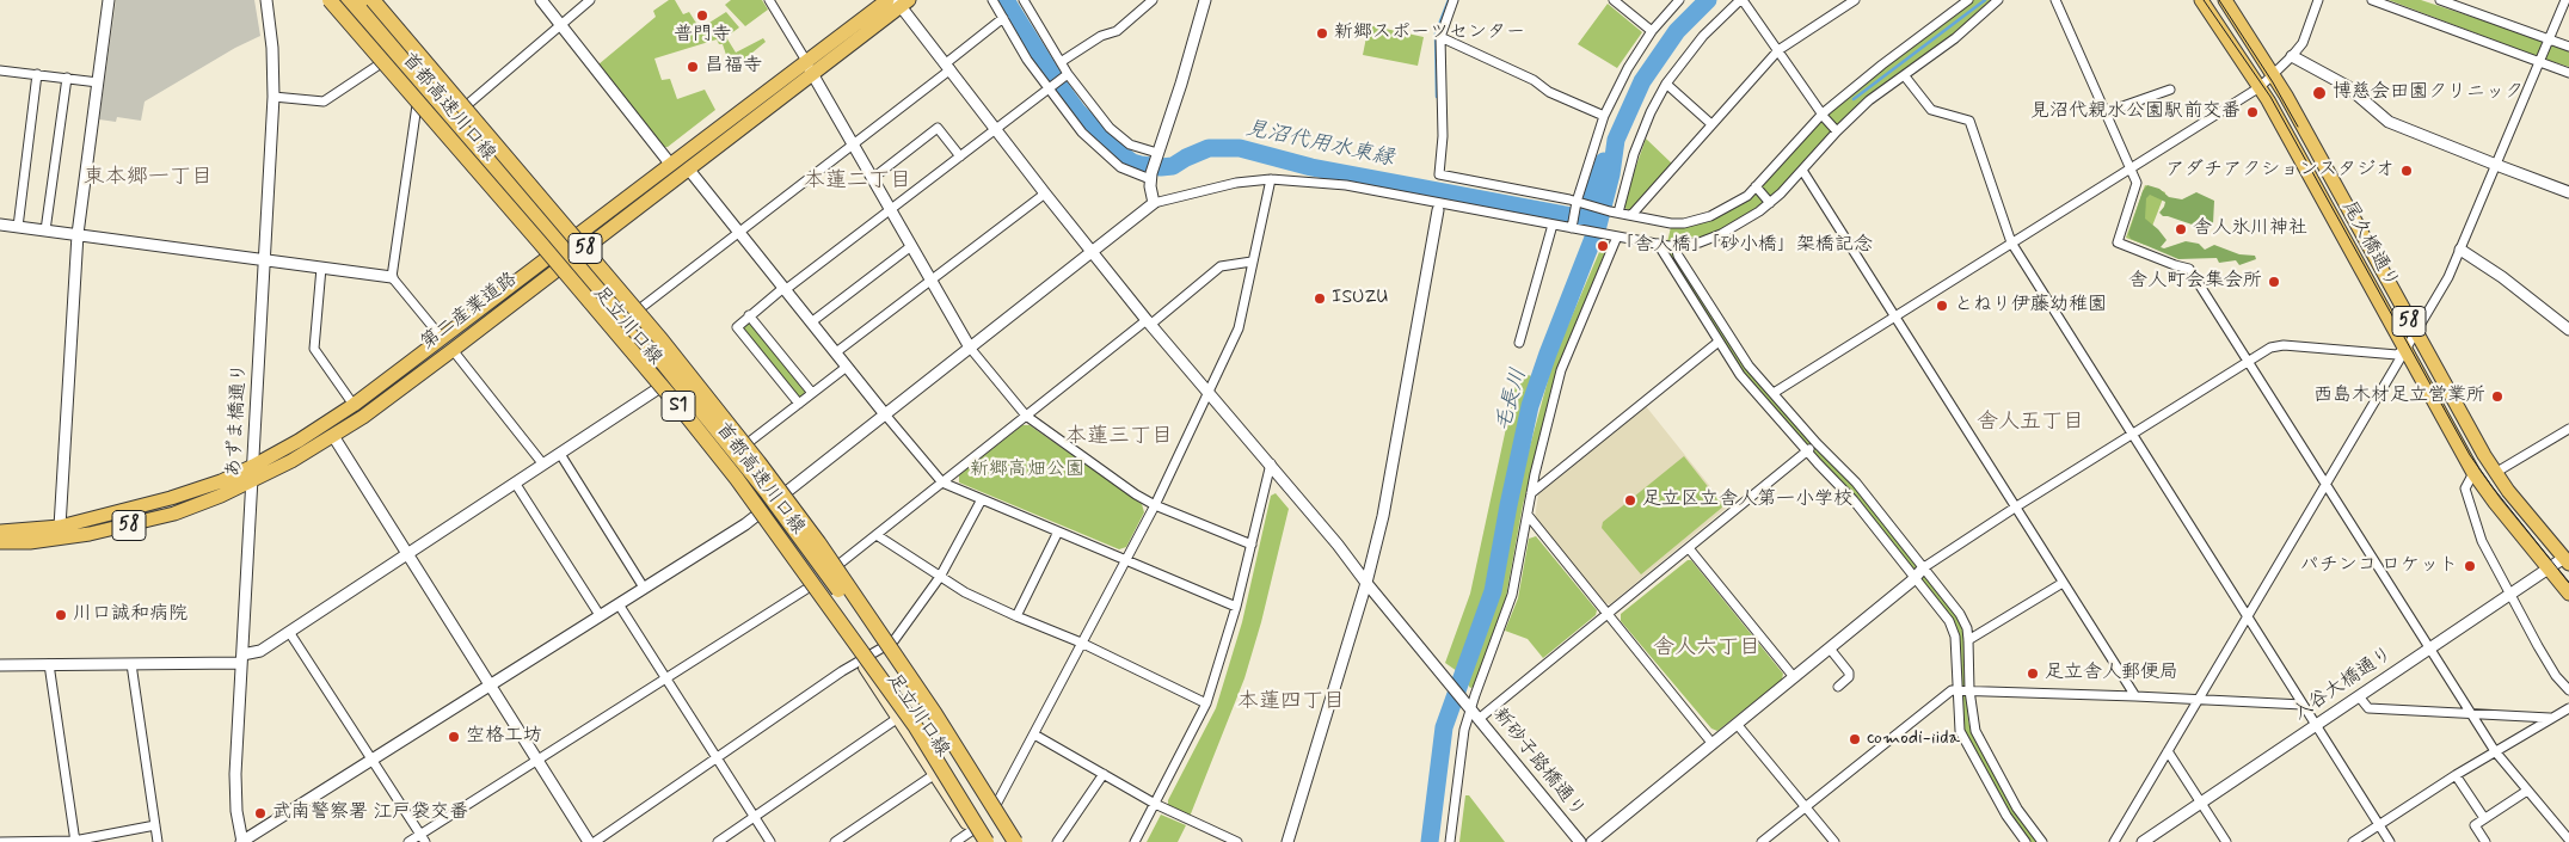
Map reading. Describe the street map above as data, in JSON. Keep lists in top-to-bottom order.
{
  "streets": {
    "highway": ["首都高速川口線", "S1"],
    "main road": [
      "尾久橋通り",
      "58",
      "第二産業道路",
      "足立川口線"
    ],
    "street": ["あずま橋通り", "入谷大橋通り", "新砂子路橋通り"]
  },
  "crossings": [
    ["首都高速川口線", "足立川口線"],
    ["尾久橋通り", "入谷大橋通り"],
    ["第二産業道路", "足立川口線"],
    ["第二産業道路", "あずま橋通り"],
    ["第二産業道路", "新砂子路橋通り"]
  ],
  "districts": [
    "東本郷一丁目",
    "本蓮二丁目",
    "舎人五丁目",
    "本蓮三丁目",
    "舎人六丁目",
    "本蓮四丁目"
  ],
  "water": ["見沼代用水東縁", "毛長川"],
  "parks": ["新郷高畑公園"],
  "places": [
    "普門寺",
    "新郷スポーツセンター",
    "昌福寺",
    "博慈会田園クリニック",
    "見沼代親水公園駅前交番",
    "アダチアクションスタジオ",
    "舎人氷川神社",
    "「舎人橋」「砂小橋」架橋記念",
    "舎人町会集会所",
    "ISUZU",
    "とねり伊藤幼稚園",
    "西島木材足立営業所",
    "足立区立舎人第一小学校",
    "パチンコ ロケット",
    "川口誠和病院",
    "足立舎人郵便局",
    "空格工坊",
    "comodi-iida",
    "武南警察署 江戸袋交番"
  ]
}
